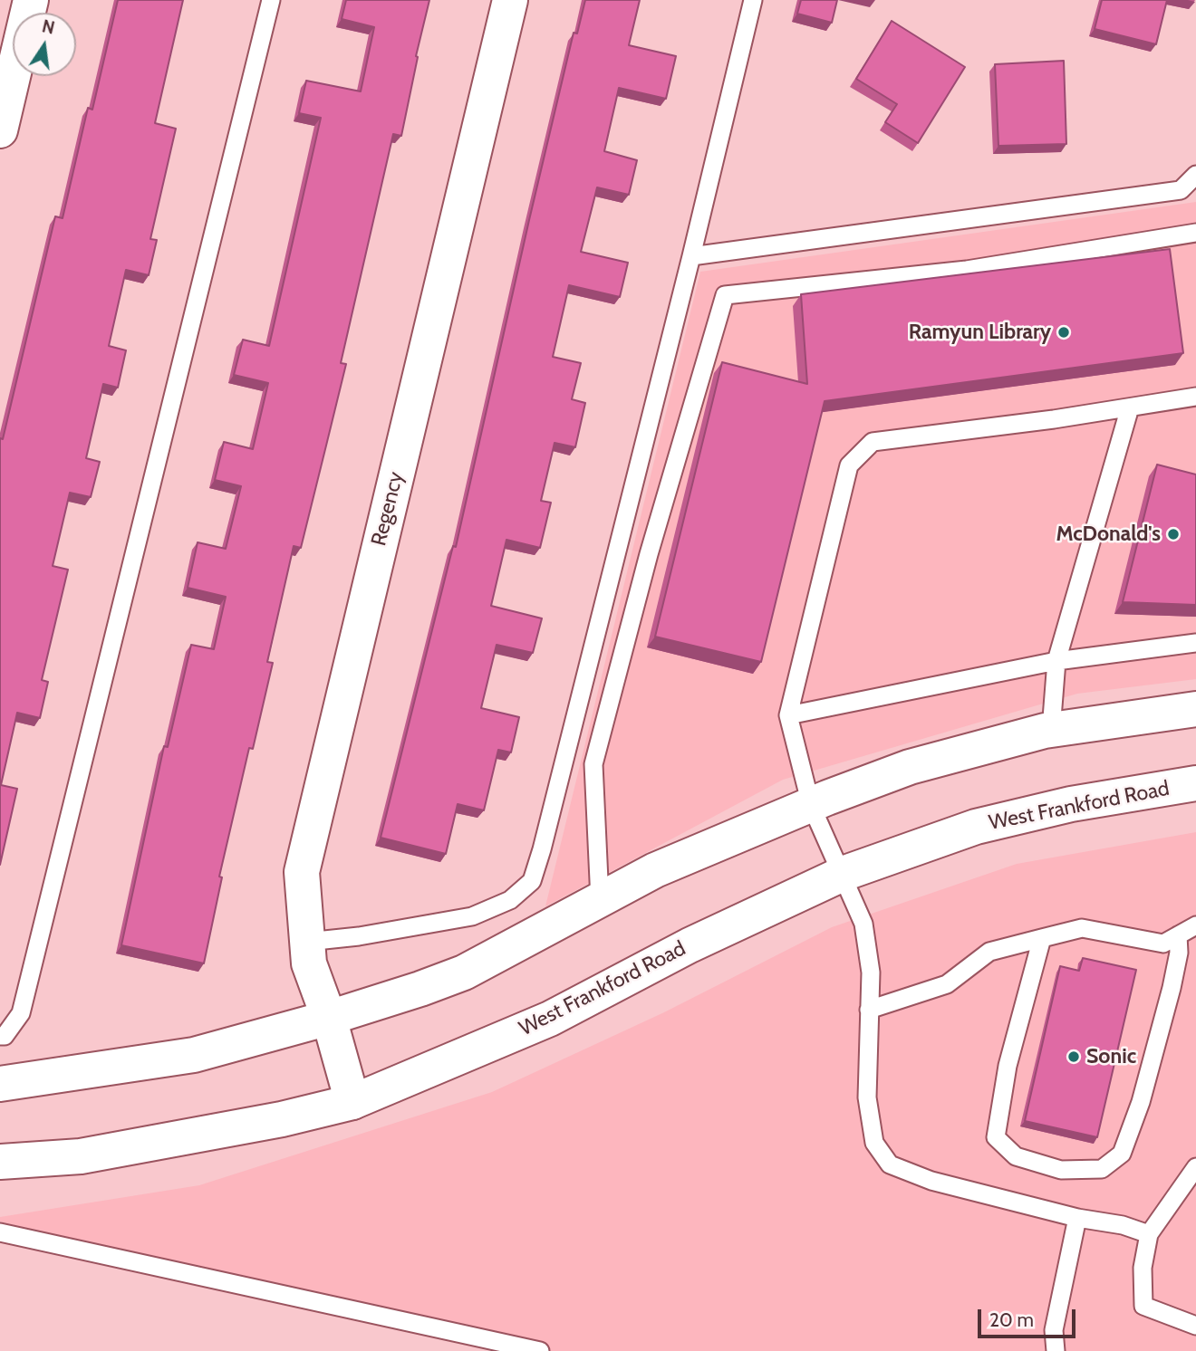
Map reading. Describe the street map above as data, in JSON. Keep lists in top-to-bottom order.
{
  "streets": {
    "main road": ["Regency", "West Frankford Road"]
  },
  "crossings": [
    ["Regency", "West Frankford Road"]
  ],
  "places": ["Ramyun Library", "McDonald's", "Sonic"],
  "scale_bar": "20 m",
  "north": "top"
}
